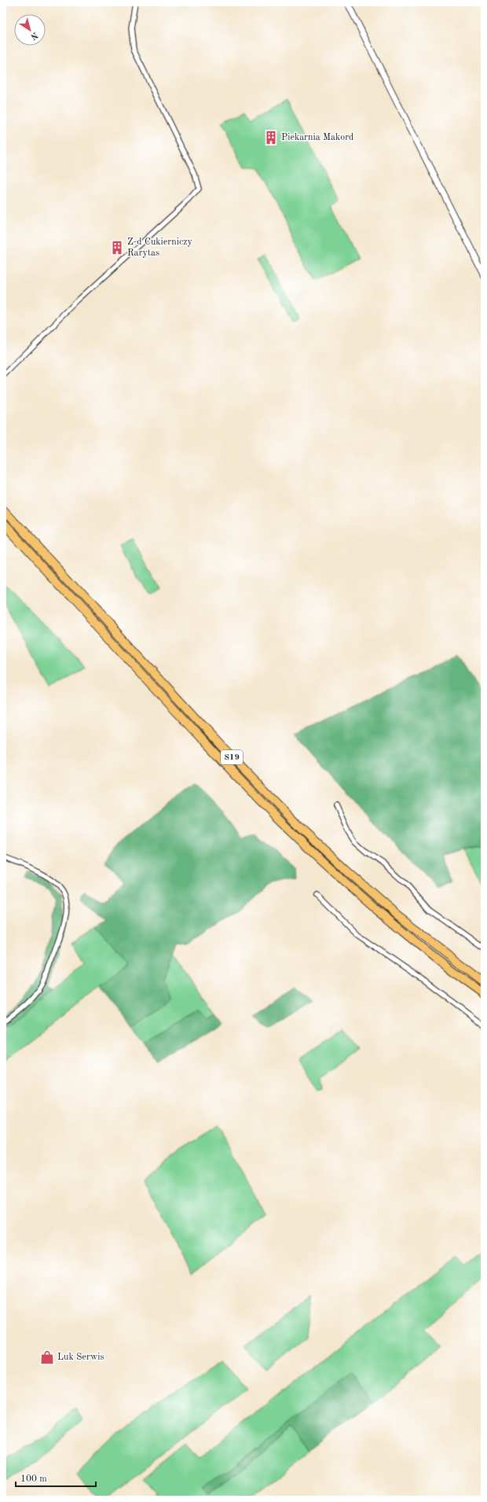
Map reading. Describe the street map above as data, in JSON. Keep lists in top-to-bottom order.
{
  "streets": {
    "highway": ["S19"]
  },
  "places": {
    "building": ["Piekarnia Makord", "Z-d Cukierniczy Rarytas"],
    "shop": ["Luk Serwis"]
  },
  "scale_bar": "100 m",
  "north": "bottom right"
}
